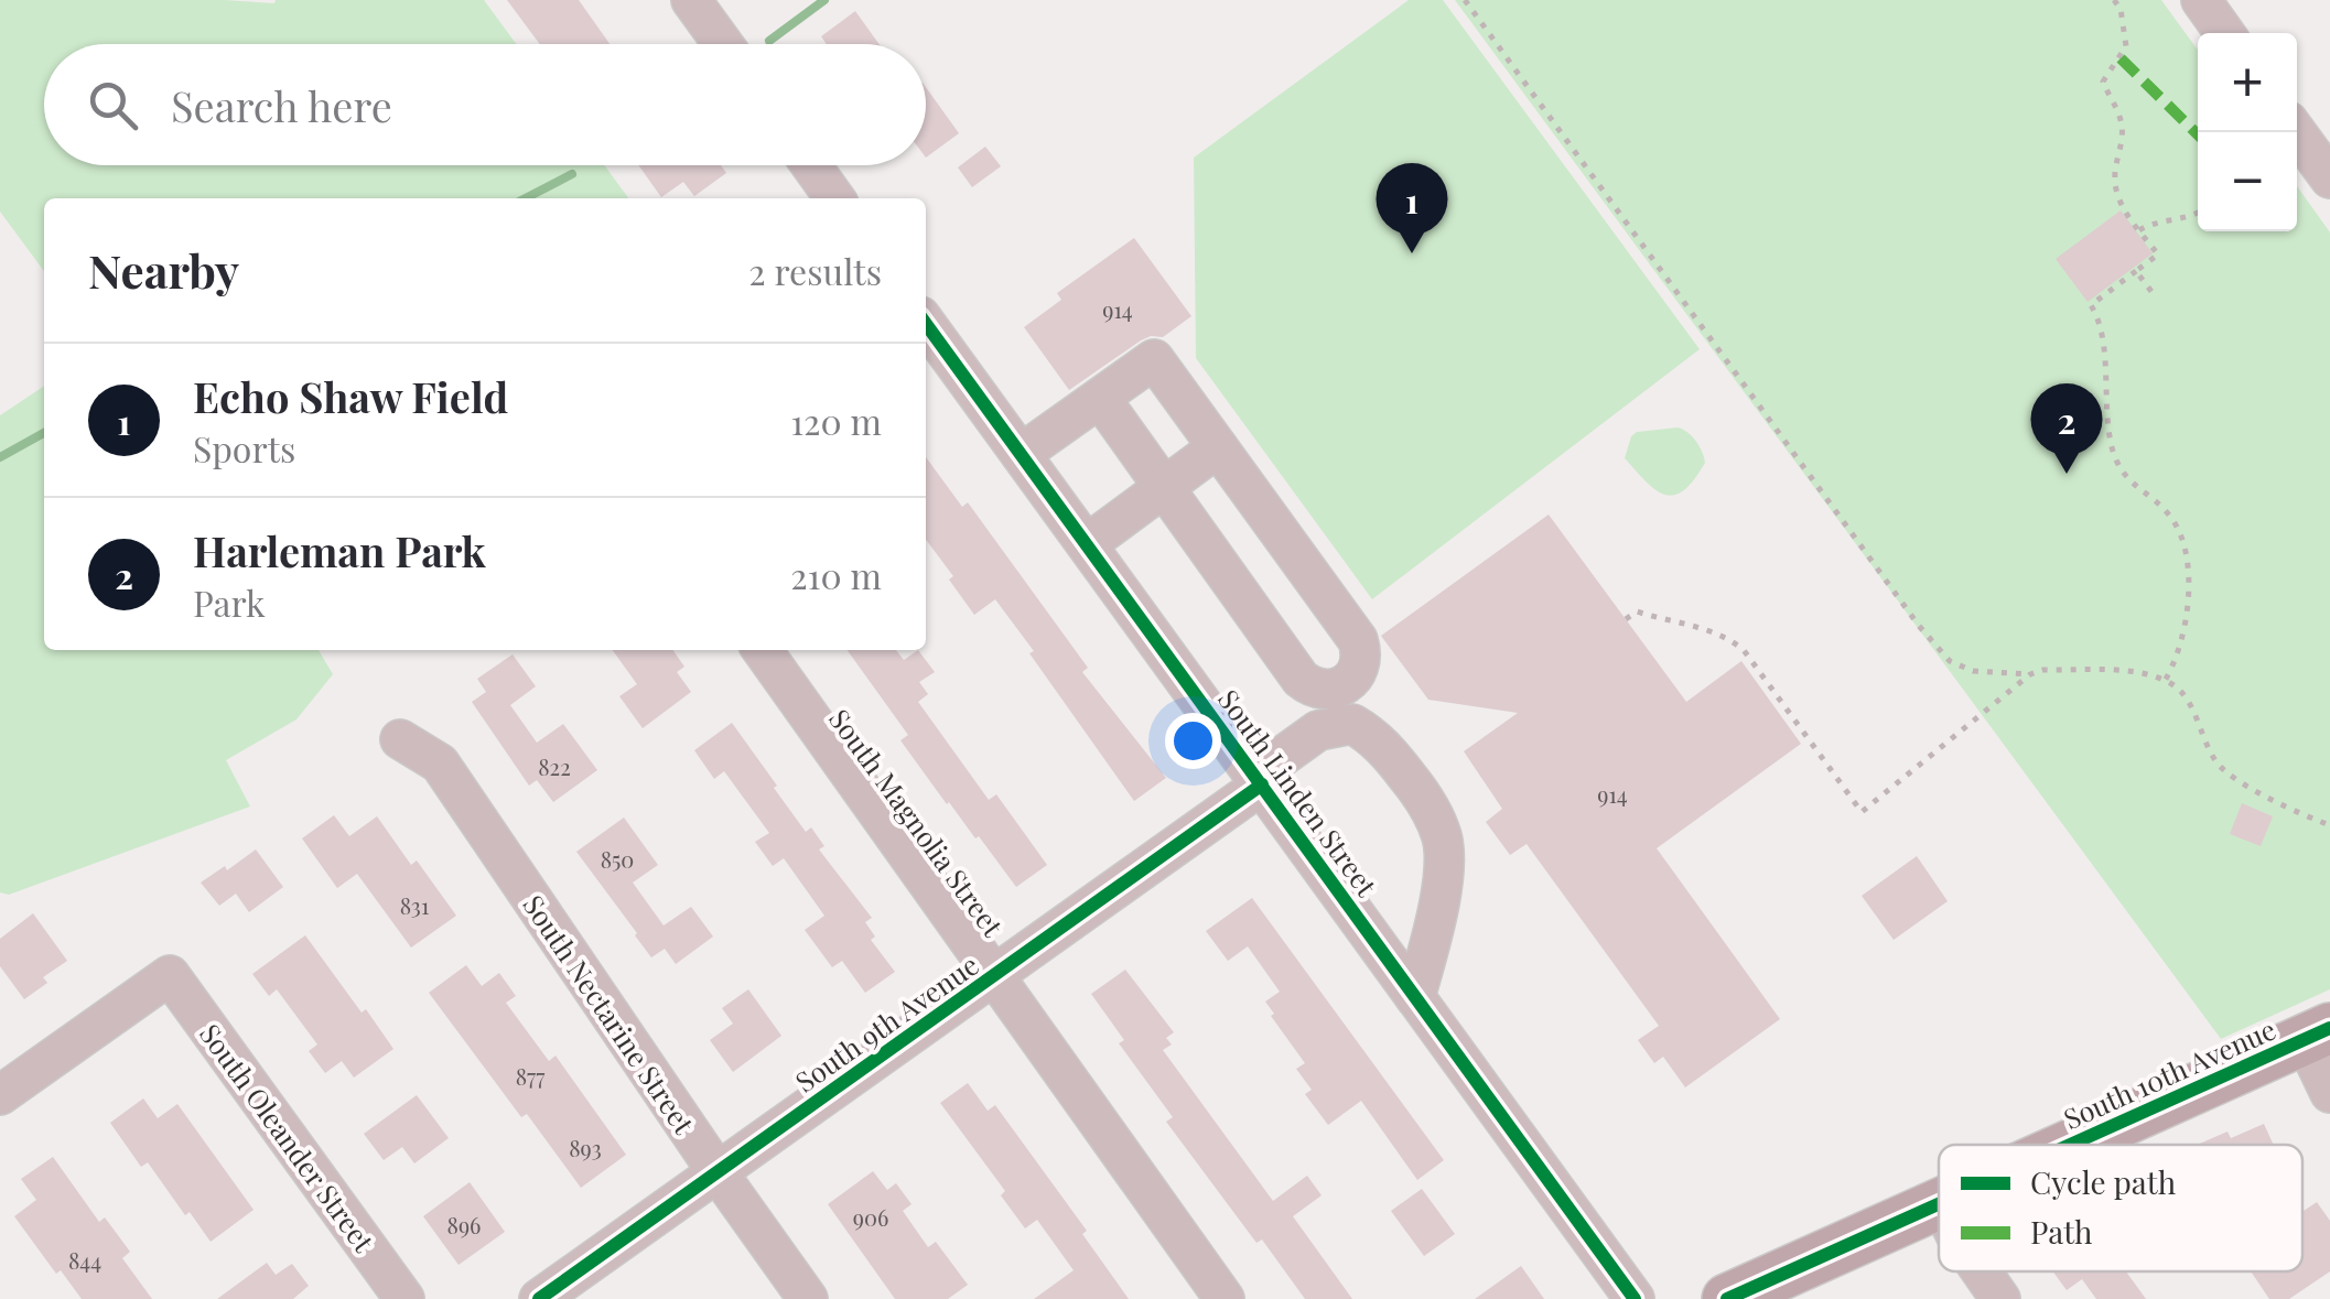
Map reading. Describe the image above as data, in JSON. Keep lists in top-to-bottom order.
{
  "streets": {
    "main road": ["South 10th Avenue"],
    "street": [
      "South Linden Street",
      "South Magnolia Street",
      "South Nectarine Street",
      "South 9th Avenue",
      "South Oleander Street"
    ]
  },
  "crossings": [
    ["South Linden Street", "South 9th Avenue"],
    ["South Magnolia Street", "South 9th Avenue"],
    ["South Nectarine Street", "South 9th Avenue"]
  ],
  "house_numbers": [
    "914",
    "822",
    "914",
    "850",
    "831",
    "877",
    "893",
    "906",
    "896",
    "844"
  ],
  "legend": ["Cycle path", "Path"],
  "page": {
    "map_buttons": ["+", "−"],
    "search": "Search here",
    "pins": ["1", "2"],
    "heading": ["Nearby", "2 results"],
    "list": [
      {
        "mark": "1",
        "name": "Echo Shaw Field",
        "note": "Sports",
        "value": "120 m"
      },
      {
        "mark": "2",
        "name": "Harleman Park",
        "note": "Park",
        "value": "210 m"
      }
    ]
  }
}
